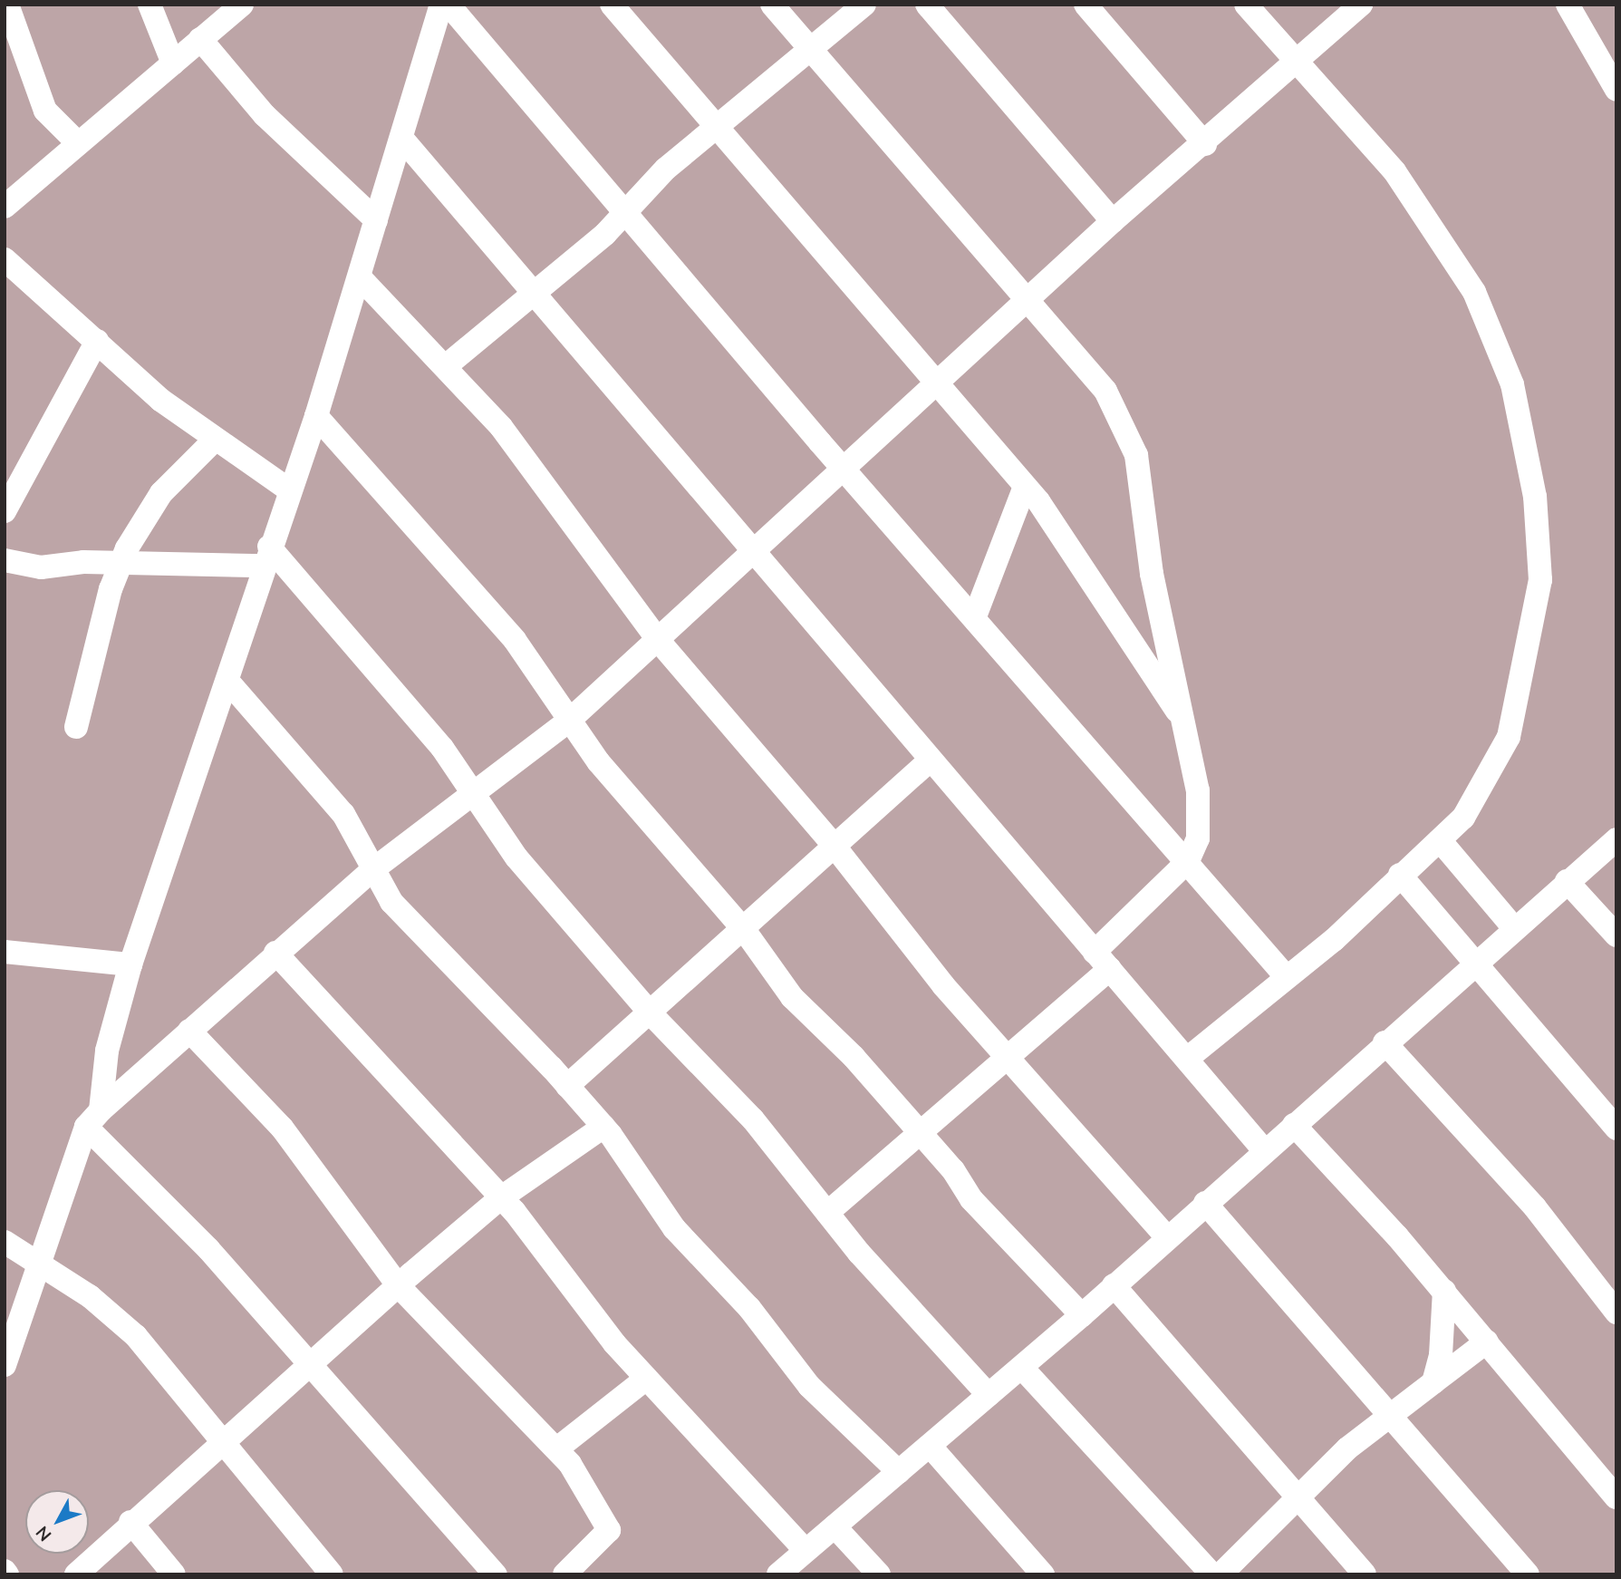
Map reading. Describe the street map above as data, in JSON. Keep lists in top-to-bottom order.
{
  "north": "bottom left"
}
